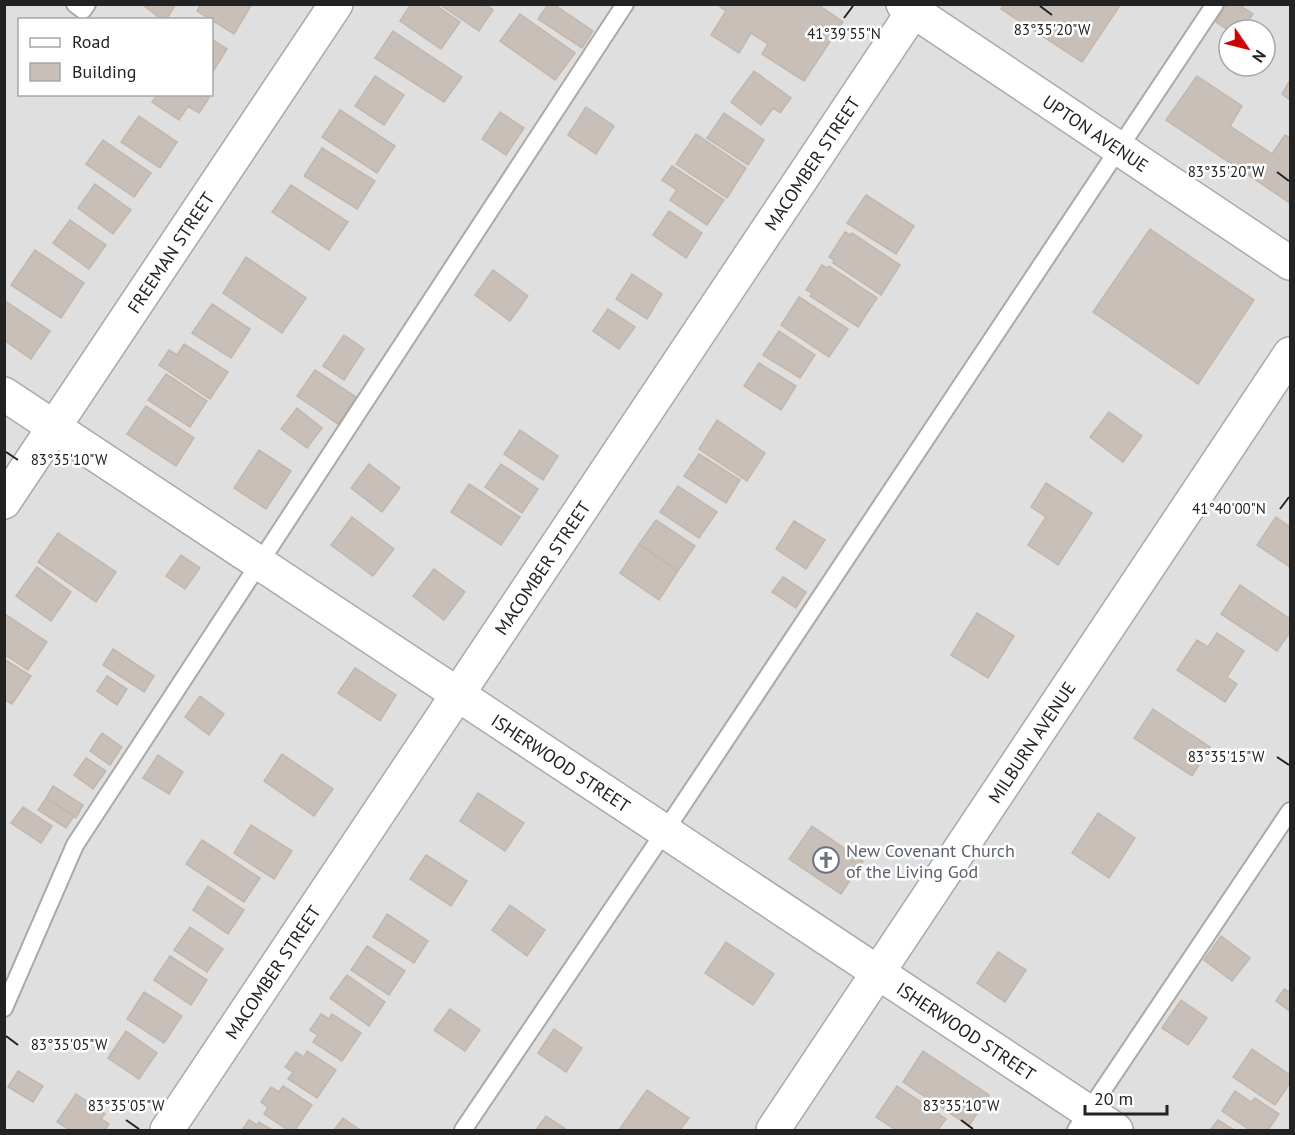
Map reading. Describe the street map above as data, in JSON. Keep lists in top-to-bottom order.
{
  "streets": {
    "street": [
      "UPTON AVENUE",
      "MACOMBER STREET",
      "FREEMAN STREET",
      "MILBURN AVENUE",
      "ISHERWOOD STREET"
    ]
  },
  "crossings": [
    ["UPTON AVENUE", "MACOMBER STREET"],
    ["MACOMBER STREET", "ISHERWOOD STREET"],
    ["FREEMAN STREET", "ISHERWOOD STREET"],
    ["MILBURN AVENUE", "ISHERWOOD STREET"]
  ],
  "places": {
    "church": ["New Covenant Church of the Living God"]
  },
  "legend": ["Road", "Building"],
  "scale_bar": "20 m",
  "north": "bottom right",
  "coordinates": [
    "83°35'20\"W",
    "41°39'55\"N",
    "83°35'10\"W",
    "41°40'00\"N",
    "83°35'15\"W",
    "83°35'05\"W"
  ]
}
